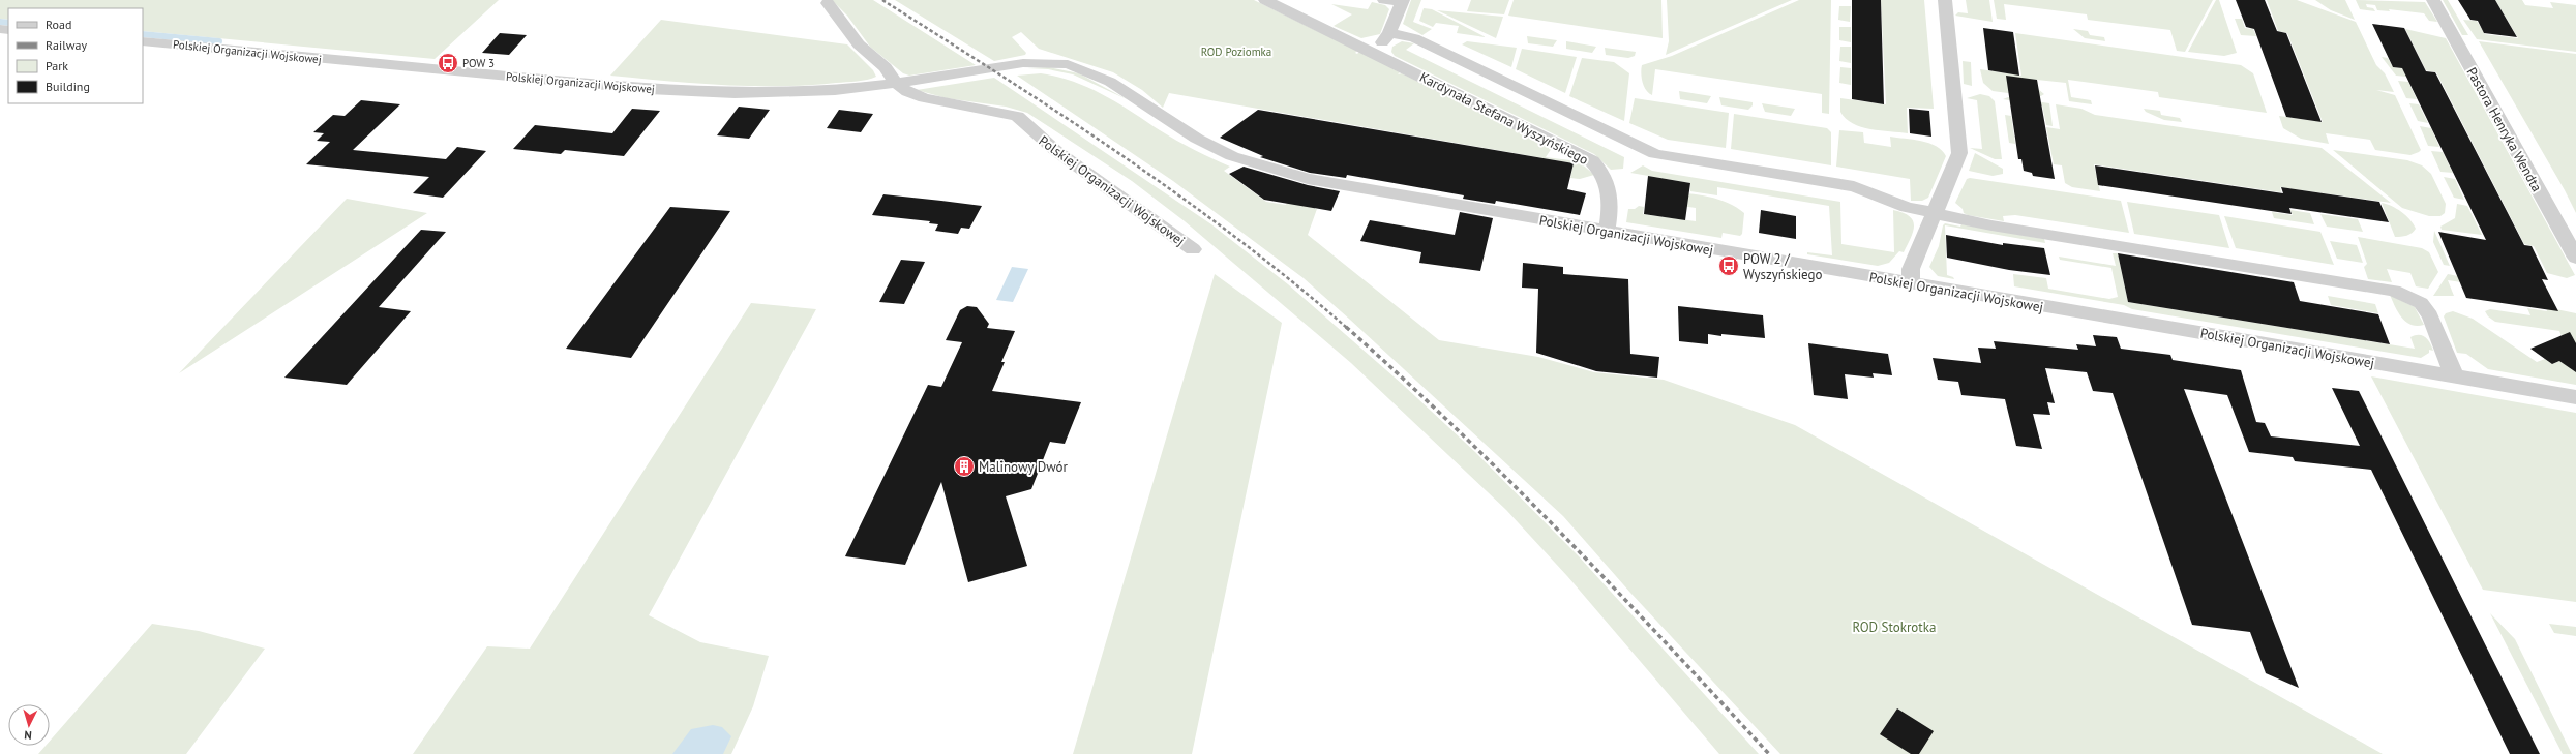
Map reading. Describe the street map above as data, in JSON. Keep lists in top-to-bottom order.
{
  "streets": {
    "street": ["Polskiej Organizacji Wojskowej", "Kardynała Stefana Wyszyńskiego", "Pastora Henryka Wendta"]
  },
  "crossings": [
    ["Polskiej Organizacji Wojskowej", "Kardynała Stefana Wyszyńskiego"]
  ],
  "parks": ["ROD Poziomka", "ROD Stokrotka"],
  "places": {
    "bus stop": ["POW 3", "POW 2 / Wyszyńskiego"],
    "building": ["Malinowy Dwór"]
  },
  "legend": [
    "Road",
    "Railway",
    "Park",
    "Building"
  ],
  "north": "bottom"
}
